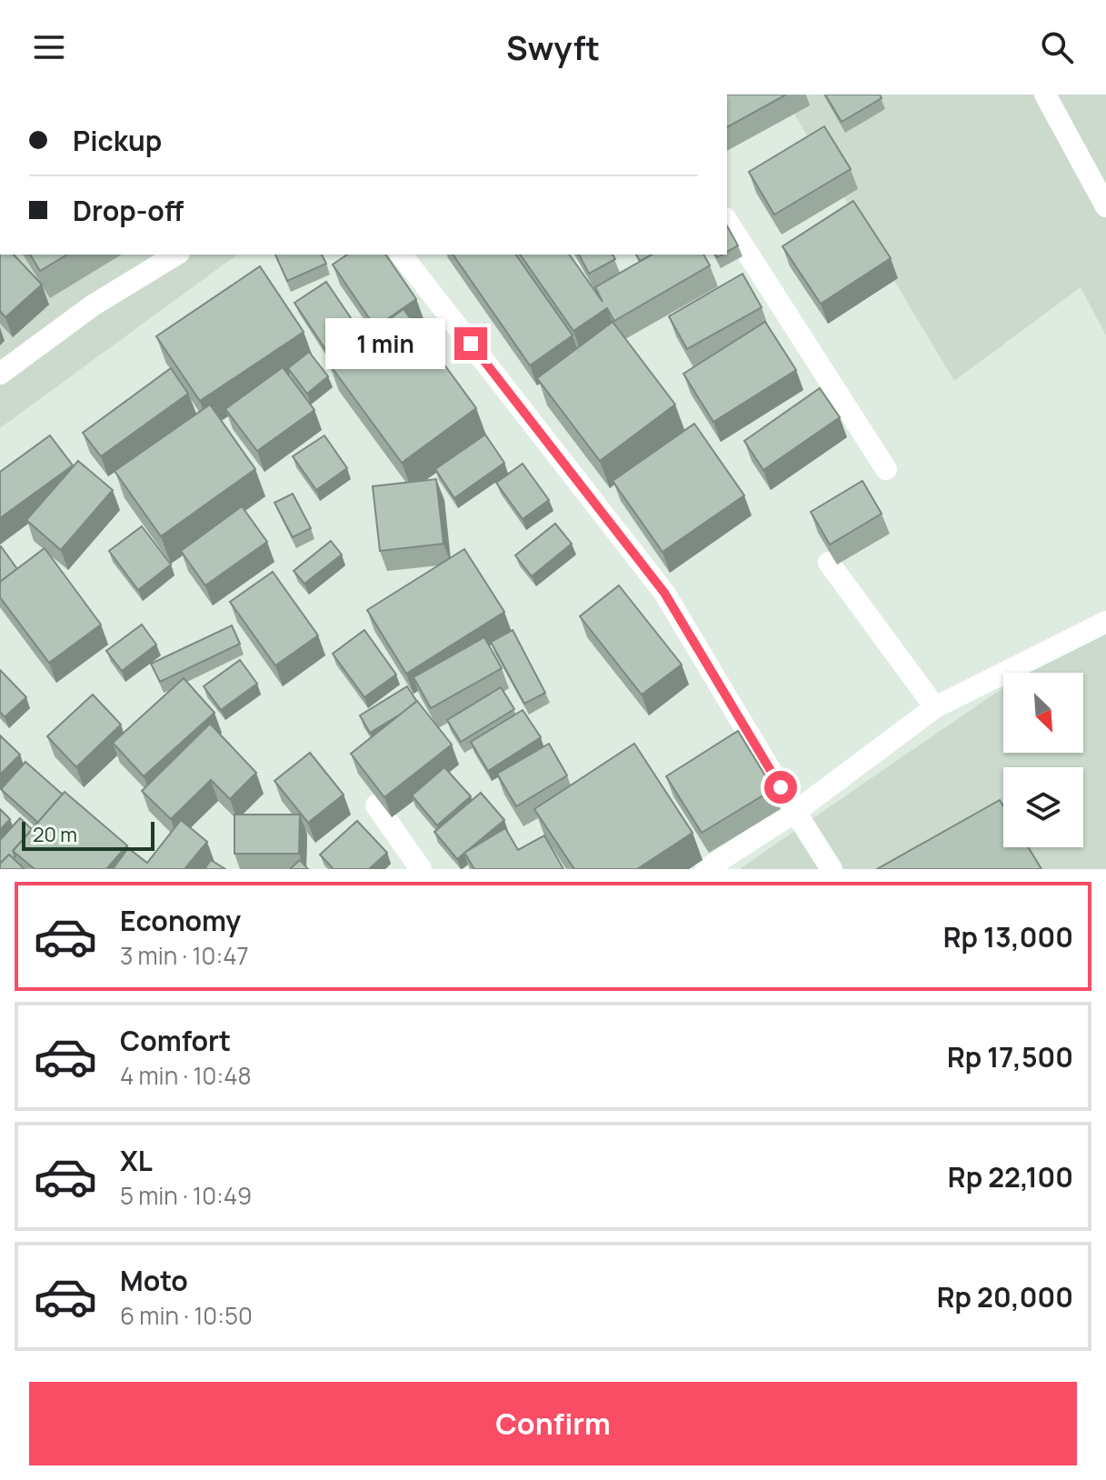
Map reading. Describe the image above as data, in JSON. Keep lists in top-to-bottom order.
{
  "scale_bar": "20 m",
  "north": "bottom right",
  "page": {
    "header": "Swyft",
    "banner": ["Pickup", "Drop-off"],
    "bubble": "1 min",
    "scale": "20 m",
    "list": [
      {
        "name": "Economy",
        "note": "3 min · 10:47",
        "value": "Rp 13,000"
      },
      {
        "name": "Comfort",
        "note": "4 min · 10:48",
        "value": "Rp 17,500"
      },
      {
        "name": "XL",
        "note": "5 min · 10:49",
        "value": "Rp 22,100"
      },
      {
        "name": "Moto",
        "note": "6 min · 10:50",
        "value": "Rp 20,000"
      }
    ],
    "buttons": "Confirm"
  }
}
